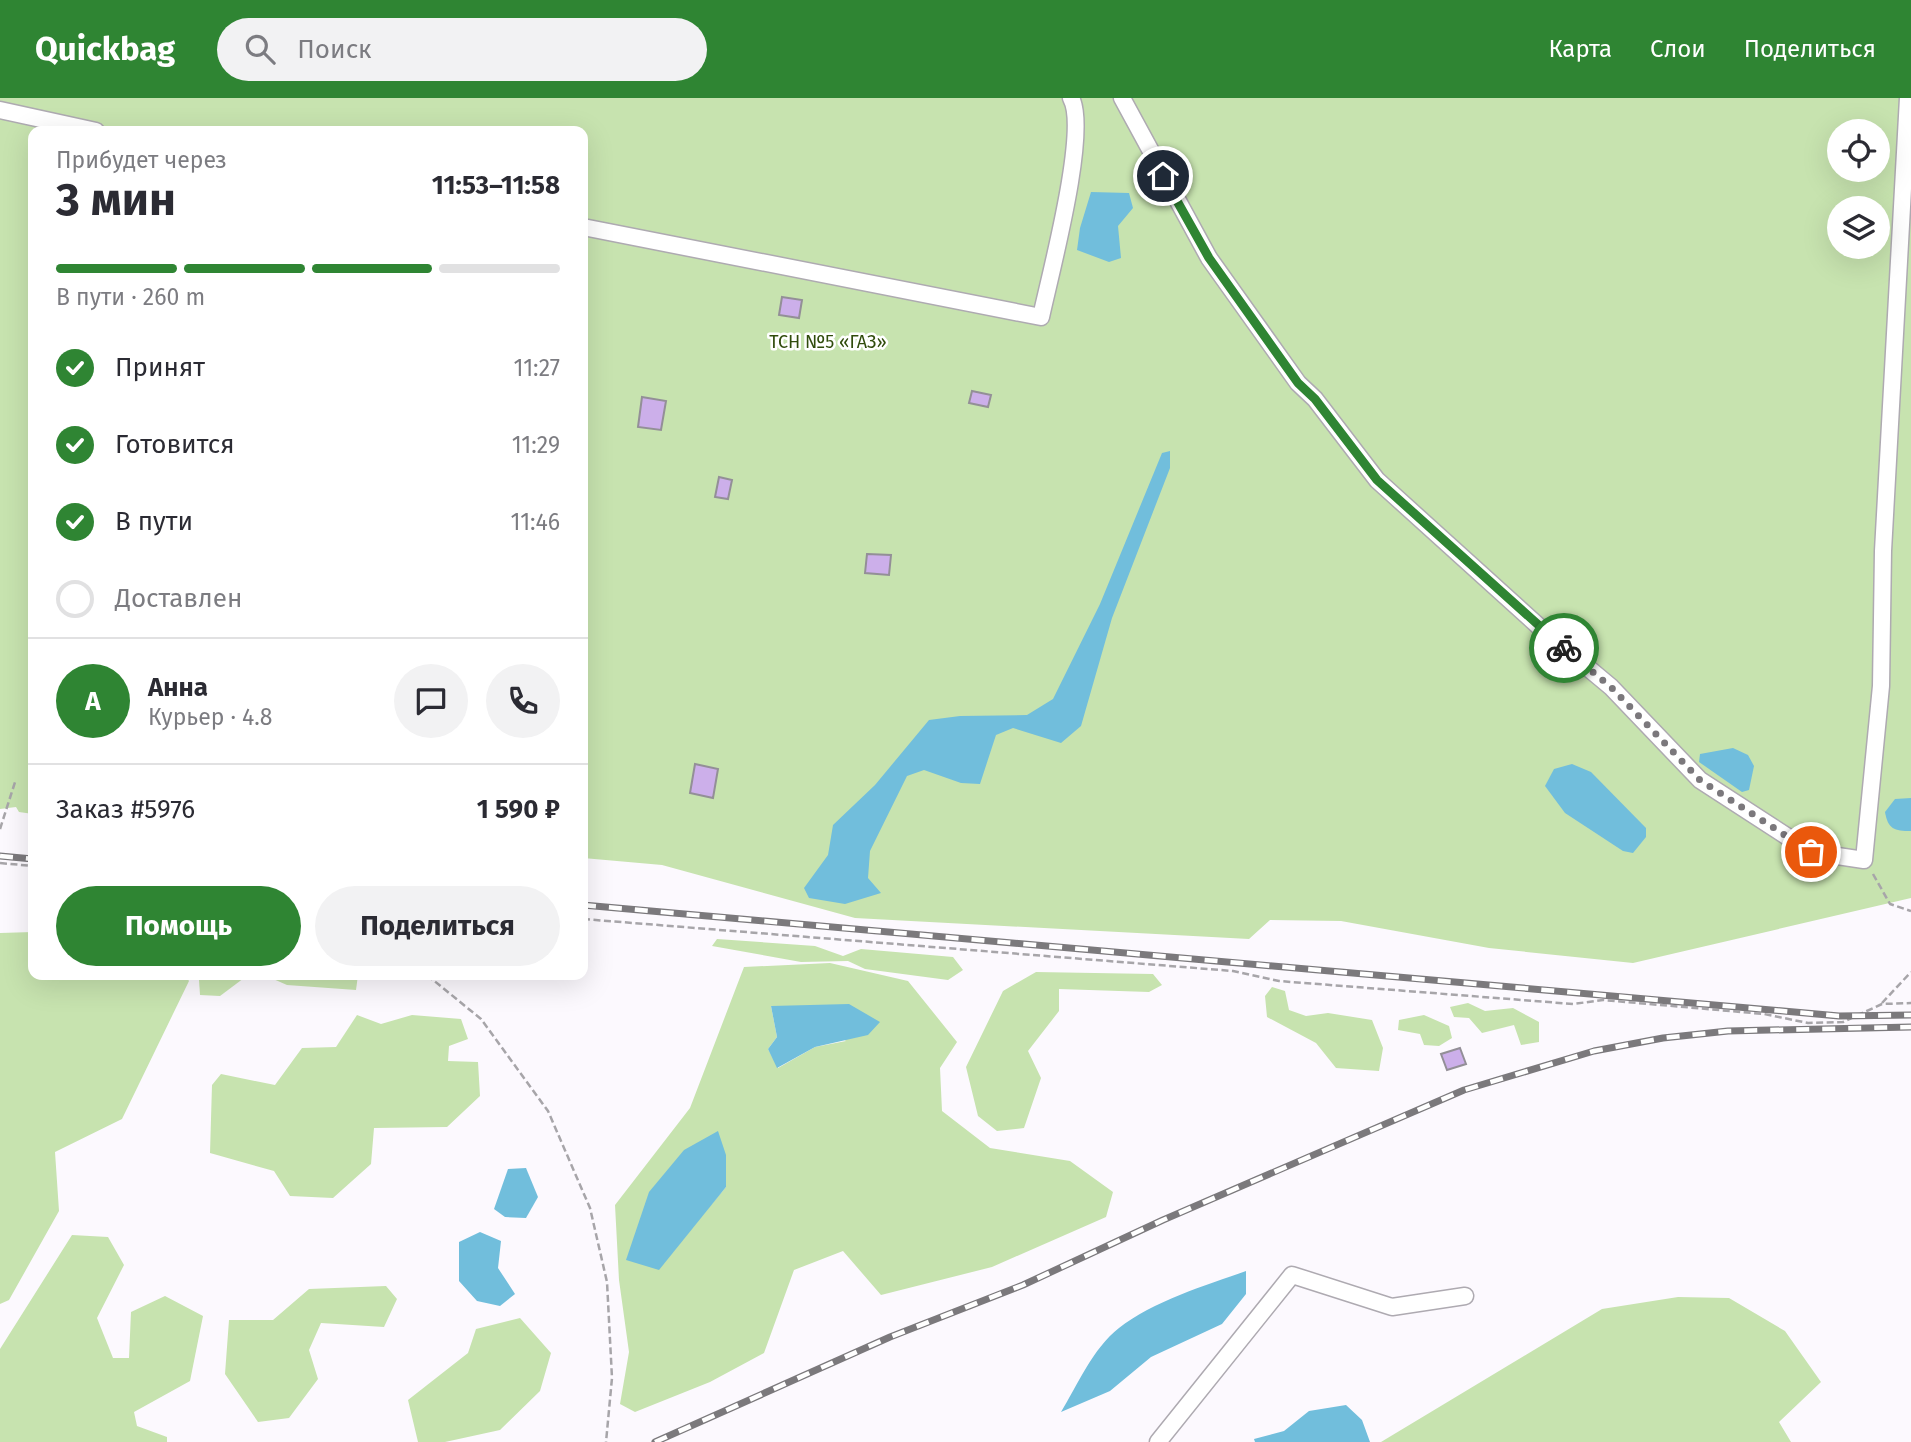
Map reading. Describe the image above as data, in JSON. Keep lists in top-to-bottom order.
{
  "parks": ["ТСН №5 «ГАЗ»"],
  "page": {
    "header": "Quickbag",
    "search": "Поиск",
    "nav": ["Карта", "Слои", "Поделиться"],
    "heading": ["3 мин", "Прибудет через", "11:53–11:58"],
    "panel": [
      "Анна",
      "Курьер · 4.8",
      "Заказ #5976",
      "1 590 ₽"
    ],
    "bar": "В пути · 260 m",
    "list": [
      ["Принят", "11:27"],
      ["Готовится", "11:29"],
      ["В пути", "11:46"],
      "Доставлен"
    ],
    "round": "А",
    "buttons": ["Помощь", "Поделиться"]
  }
}
